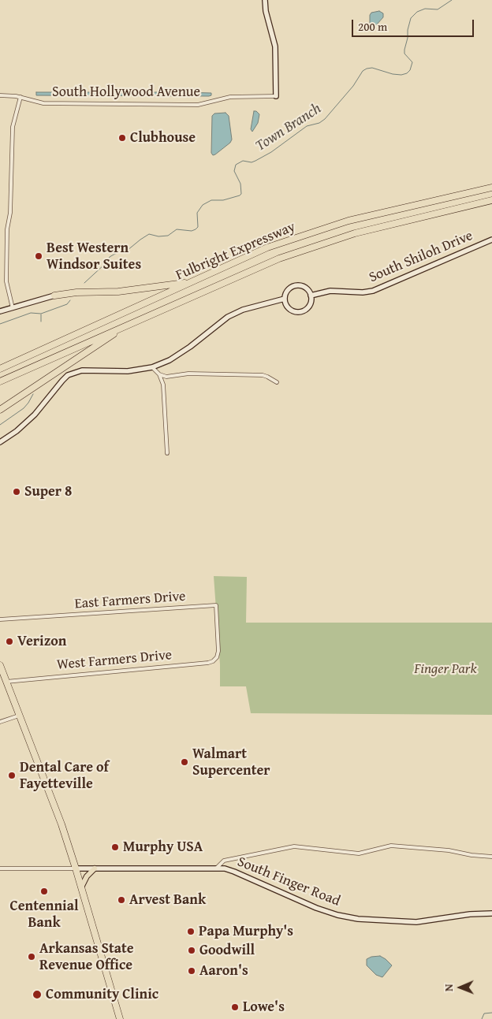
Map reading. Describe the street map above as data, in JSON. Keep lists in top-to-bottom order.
{
  "streets": {
    "highway": ["Fulbright Expressway"],
    "street": [
      "South Hollywood Avenue",
      "South Shiloh Drive",
      "East Farmers Drive",
      "West Farmers Drive",
      "South Finger Road"
    ]
  },
  "crossings": [
    ["East Farmers Drive", "West Farmers Drive"]
  ],
  "water": ["Town Branch"],
  "parks": ["Finger Park"],
  "places": [
    "Clubhouse",
    "Best Western Windsor Suites",
    "Super 8",
    "Verizon",
    "Walmart Supercenter",
    "Dental Care of Fayetteville",
    "Murphy USA",
    "Centennial Bank",
    "Arvest Bank",
    "Papa Murphy's",
    "Goodwill",
    "Arkansas State Revenue Office",
    "Aaron's",
    "Community Clinic",
    "Lowe's"
  ],
  "scale_bar": "200 m",
  "north": "left"
}
